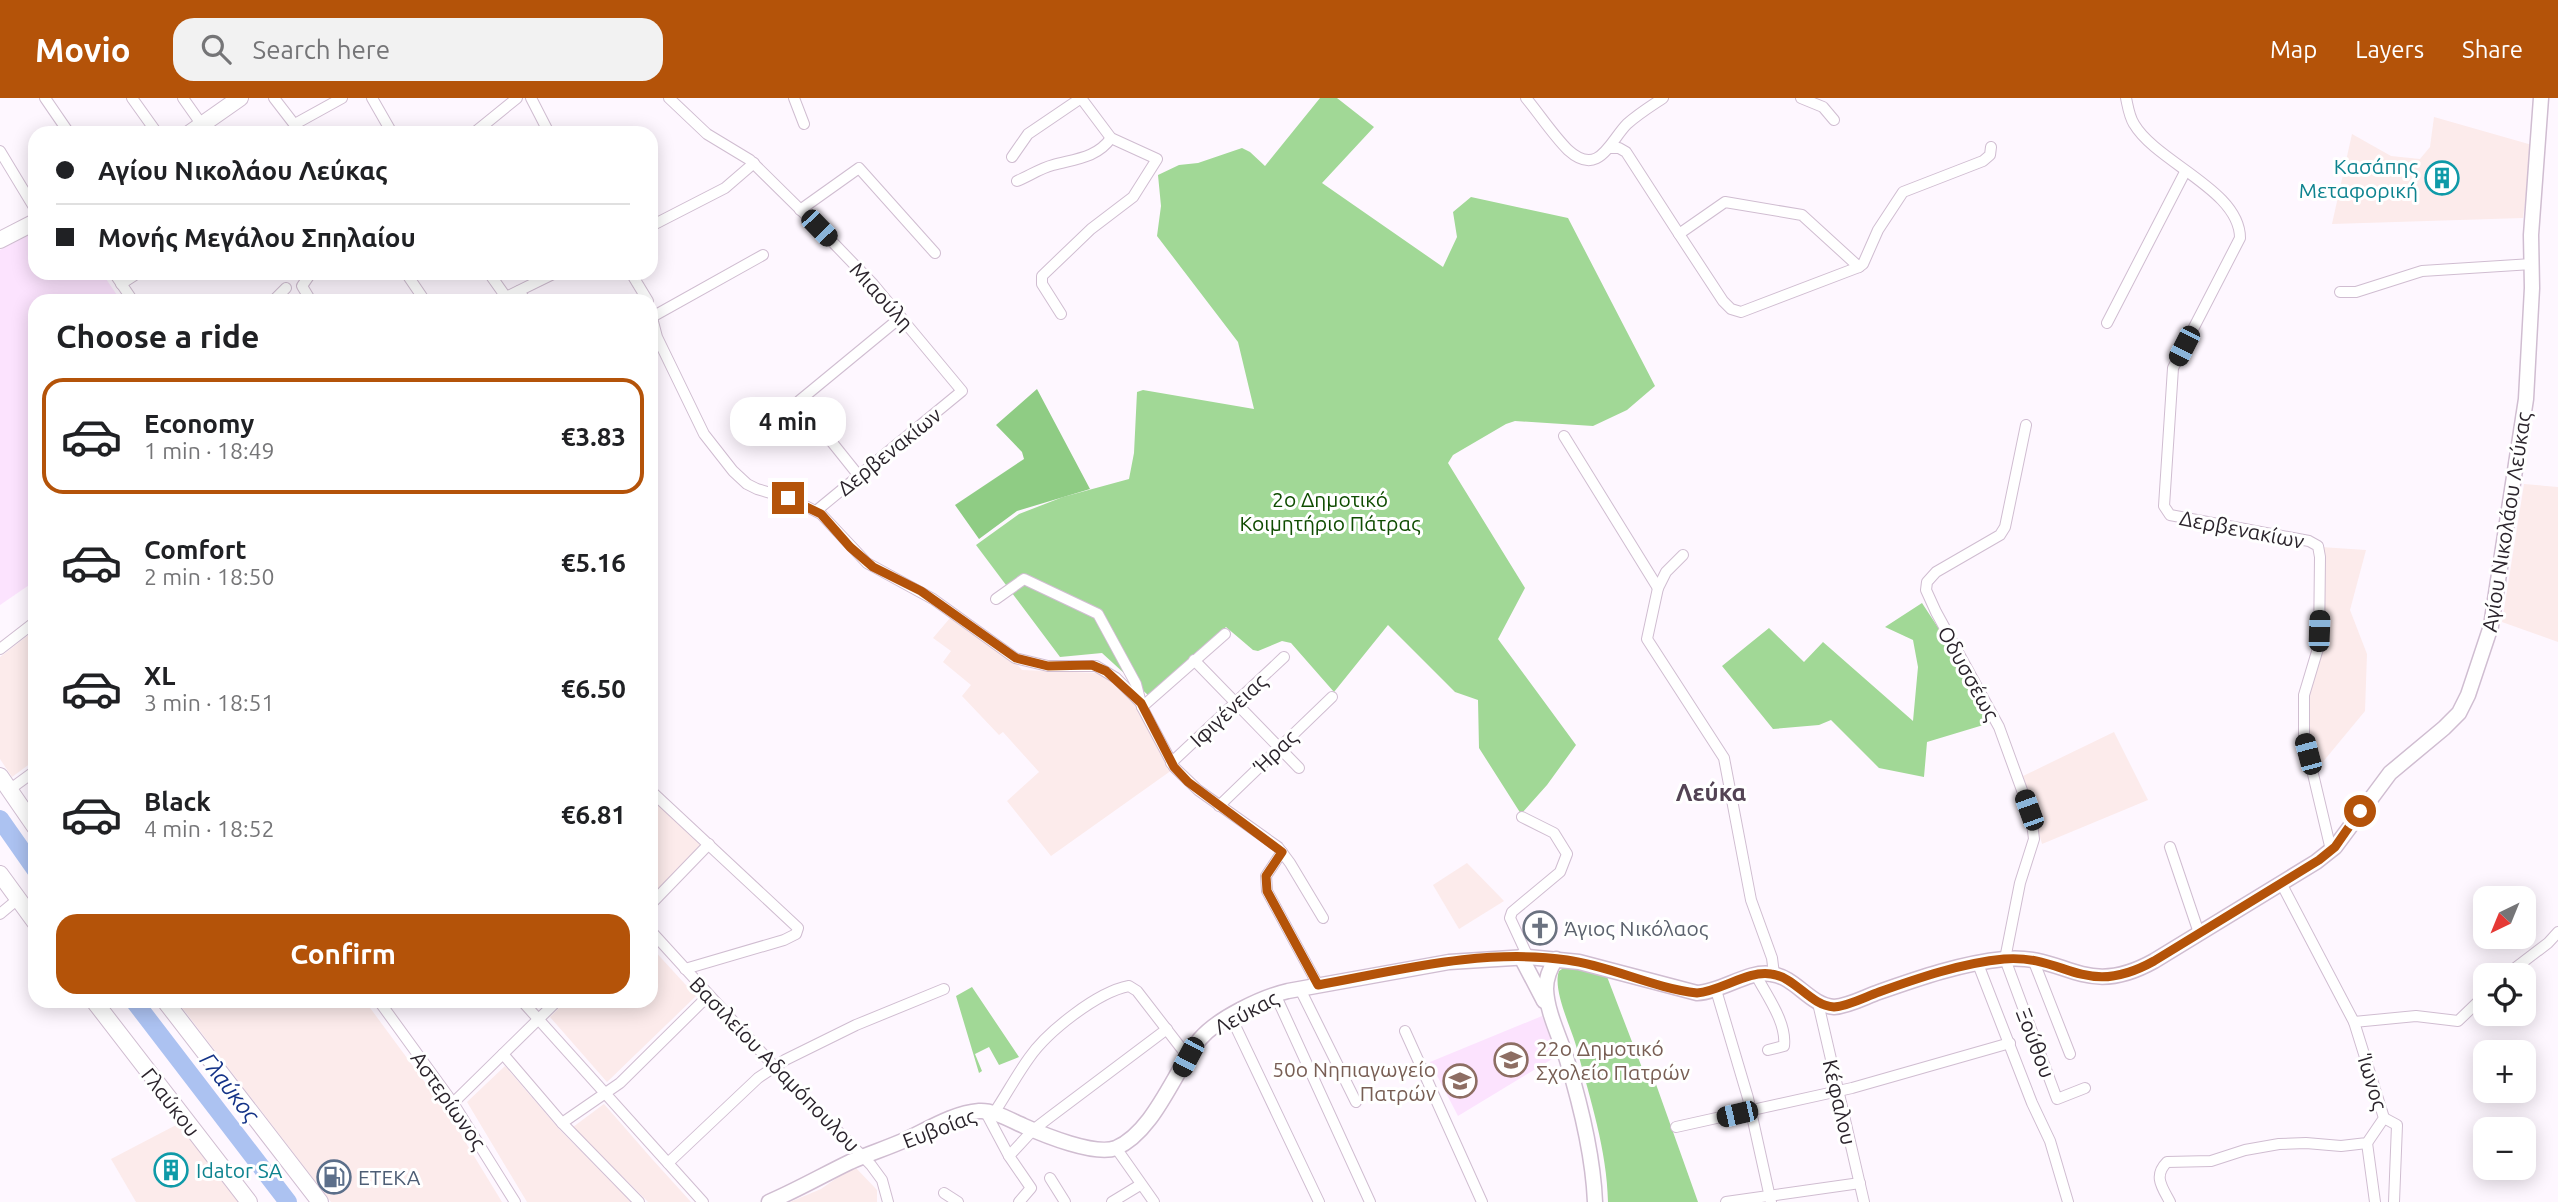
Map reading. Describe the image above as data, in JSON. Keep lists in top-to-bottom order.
{
  "streets": {
    "main road": [
      "Αγίου Νικολάου Λεύκας",
      "Λεύκας",
      "Γλαύκου",
      "Ευβοίας"
    ],
    "street": [
      "Μιαούλη",
      "Δερβενακίων",
      "Οδυσσέως",
      "Ιφιγένειας",
      "Ήρας",
      "Ξούθου",
      "Βασιλείου Αδαμόπουλου",
      "Ίωνος",
      "Αστερίωνος",
      "Κέφαλου"
    ]
  },
  "crossings": [
    ["Μιαούλη", "Δερβενακίων"],
    ["Δερβενακίων", "Αγίου Νικολάου Λεύκας"],
    ["Αγίου Νικολάου Λεύκας", "Οδυσσέως"],
    ["Αγίου Νικολάου Λεύκας", "Ξούθου"],
    ["Αγίου Νικολάου Λεύκας", "Ίωνος"],
    ["Αγίου Νικολάου Λεύκας", "Κέφαλου"],
    ["Οδυσσέως", "Ξούθου"],
    ["Λεύκας", "Ευβοίας"],
    ["Βασιλείου Αδαμόπουλου", "Ευβοίας"]
  ],
  "districts": ["Λεύκα"],
  "water": ["Γλαύκος"],
  "parks": ["2o Δημοτικό Κοιμητήριο Πάτρας"],
  "places": {
    "building": ["Κασάπης Μεταφορική", "Idator SA"],
    "church": ["Άγιος Νικόλαος"],
    "school or university": ["22ο Δημοτικό Σχολείο Πατρών", "50o Νηπιαγωγείο Πατρών"],
    "fuel station": ["ΕΤΕΚΑ"]
  },
  "north": "bottom left",
  "page": {
    "header": "Movio",
    "search": "Search here",
    "nav": ["Map", "Layers", "Share"],
    "banner": ["Αγίου Νικολάου Λεύκας", "Μονής Μεγάλου Σπηλαίου"],
    "heading": "Choose a ride",
    "list": [
      {
        "name": "Economy",
        "note": "1 min · 18:49",
        "value": "€3.83"
      },
      {
        "name": "Comfort",
        "note": "2 min · 18:50",
        "value": "€5.16"
      },
      {
        "name": "XL",
        "note": "3 min · 18:51",
        "value": "€6.50"
      },
      {
        "name": "Black",
        "note": "4 min · 18:52",
        "value": "€6.81"
      }
    ],
    "bubble": "4 min",
    "map_buttons": ["+", "−"],
    "buttons": "Confirm"
  }
}
